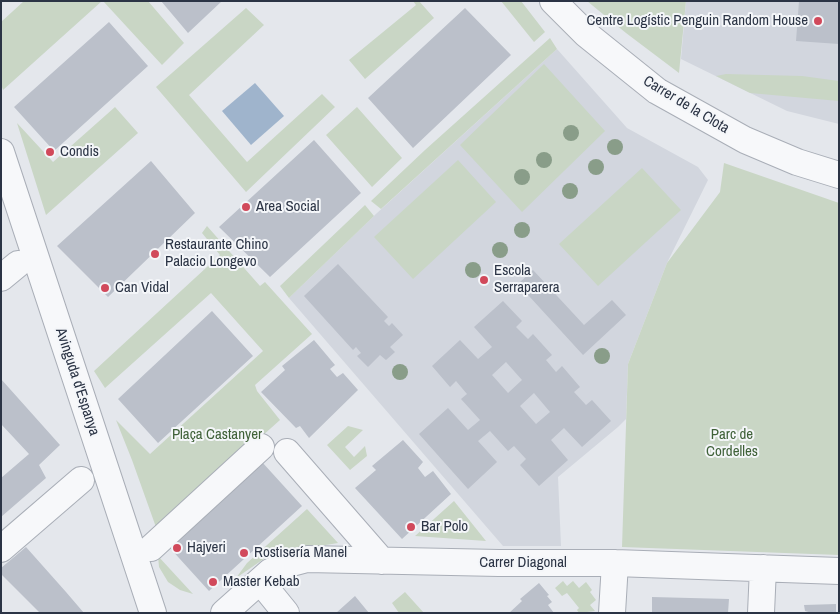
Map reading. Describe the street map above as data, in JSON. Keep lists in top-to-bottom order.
{
  "streets": {
    "street": ["Carrer de la Clota", "Avinguda d'Espanya", "Carrer Diagonal"]
  },
  "parks": ["Plaça Castanyer", "Parc de Cordelles"],
  "places": [
    "Centre Logístic Penguin Random House",
    "Condis",
    "Area Social",
    "Restaurante Chino Palacio Longevo",
    "Escola Serraparera",
    "Can Vidal",
    "Bar Polo",
    "Hajveri",
    "Rostisería Manel",
    "Master Kebab"
  ]
}
